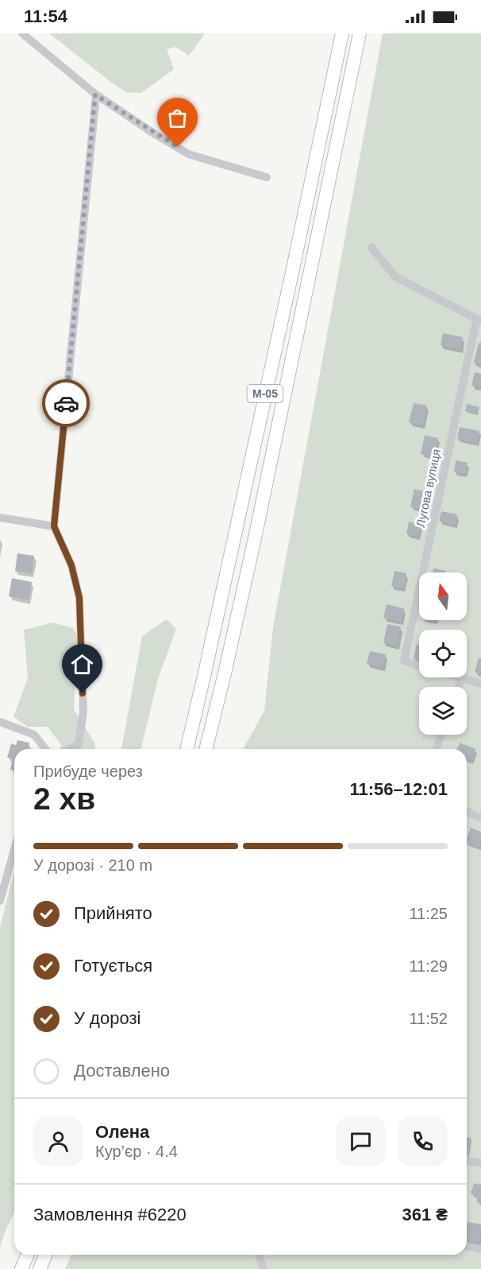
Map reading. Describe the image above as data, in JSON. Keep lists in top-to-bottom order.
{
  "streets": {
    "highway": ["М-05"],
    "street": ["Лугова вулиця"]
  },
  "north": "top",
  "page": {
    "status": "11:54",
    "heading": ["2 хв", "Прибуде через", "11:56–12:01"],
    "panel": [
      "Олена",
      "Кур’єр · 4.4",
      "Замовлення #6220",
      "361 ₴"
    ],
    "bar": "У дорозі · 210 m",
    "list": [
      ["Прийнято", "11:25"],
      ["Готується", "11:29"],
      ["У дорозі", "11:52"],
      "Доставлено"
    ]
  }
}
